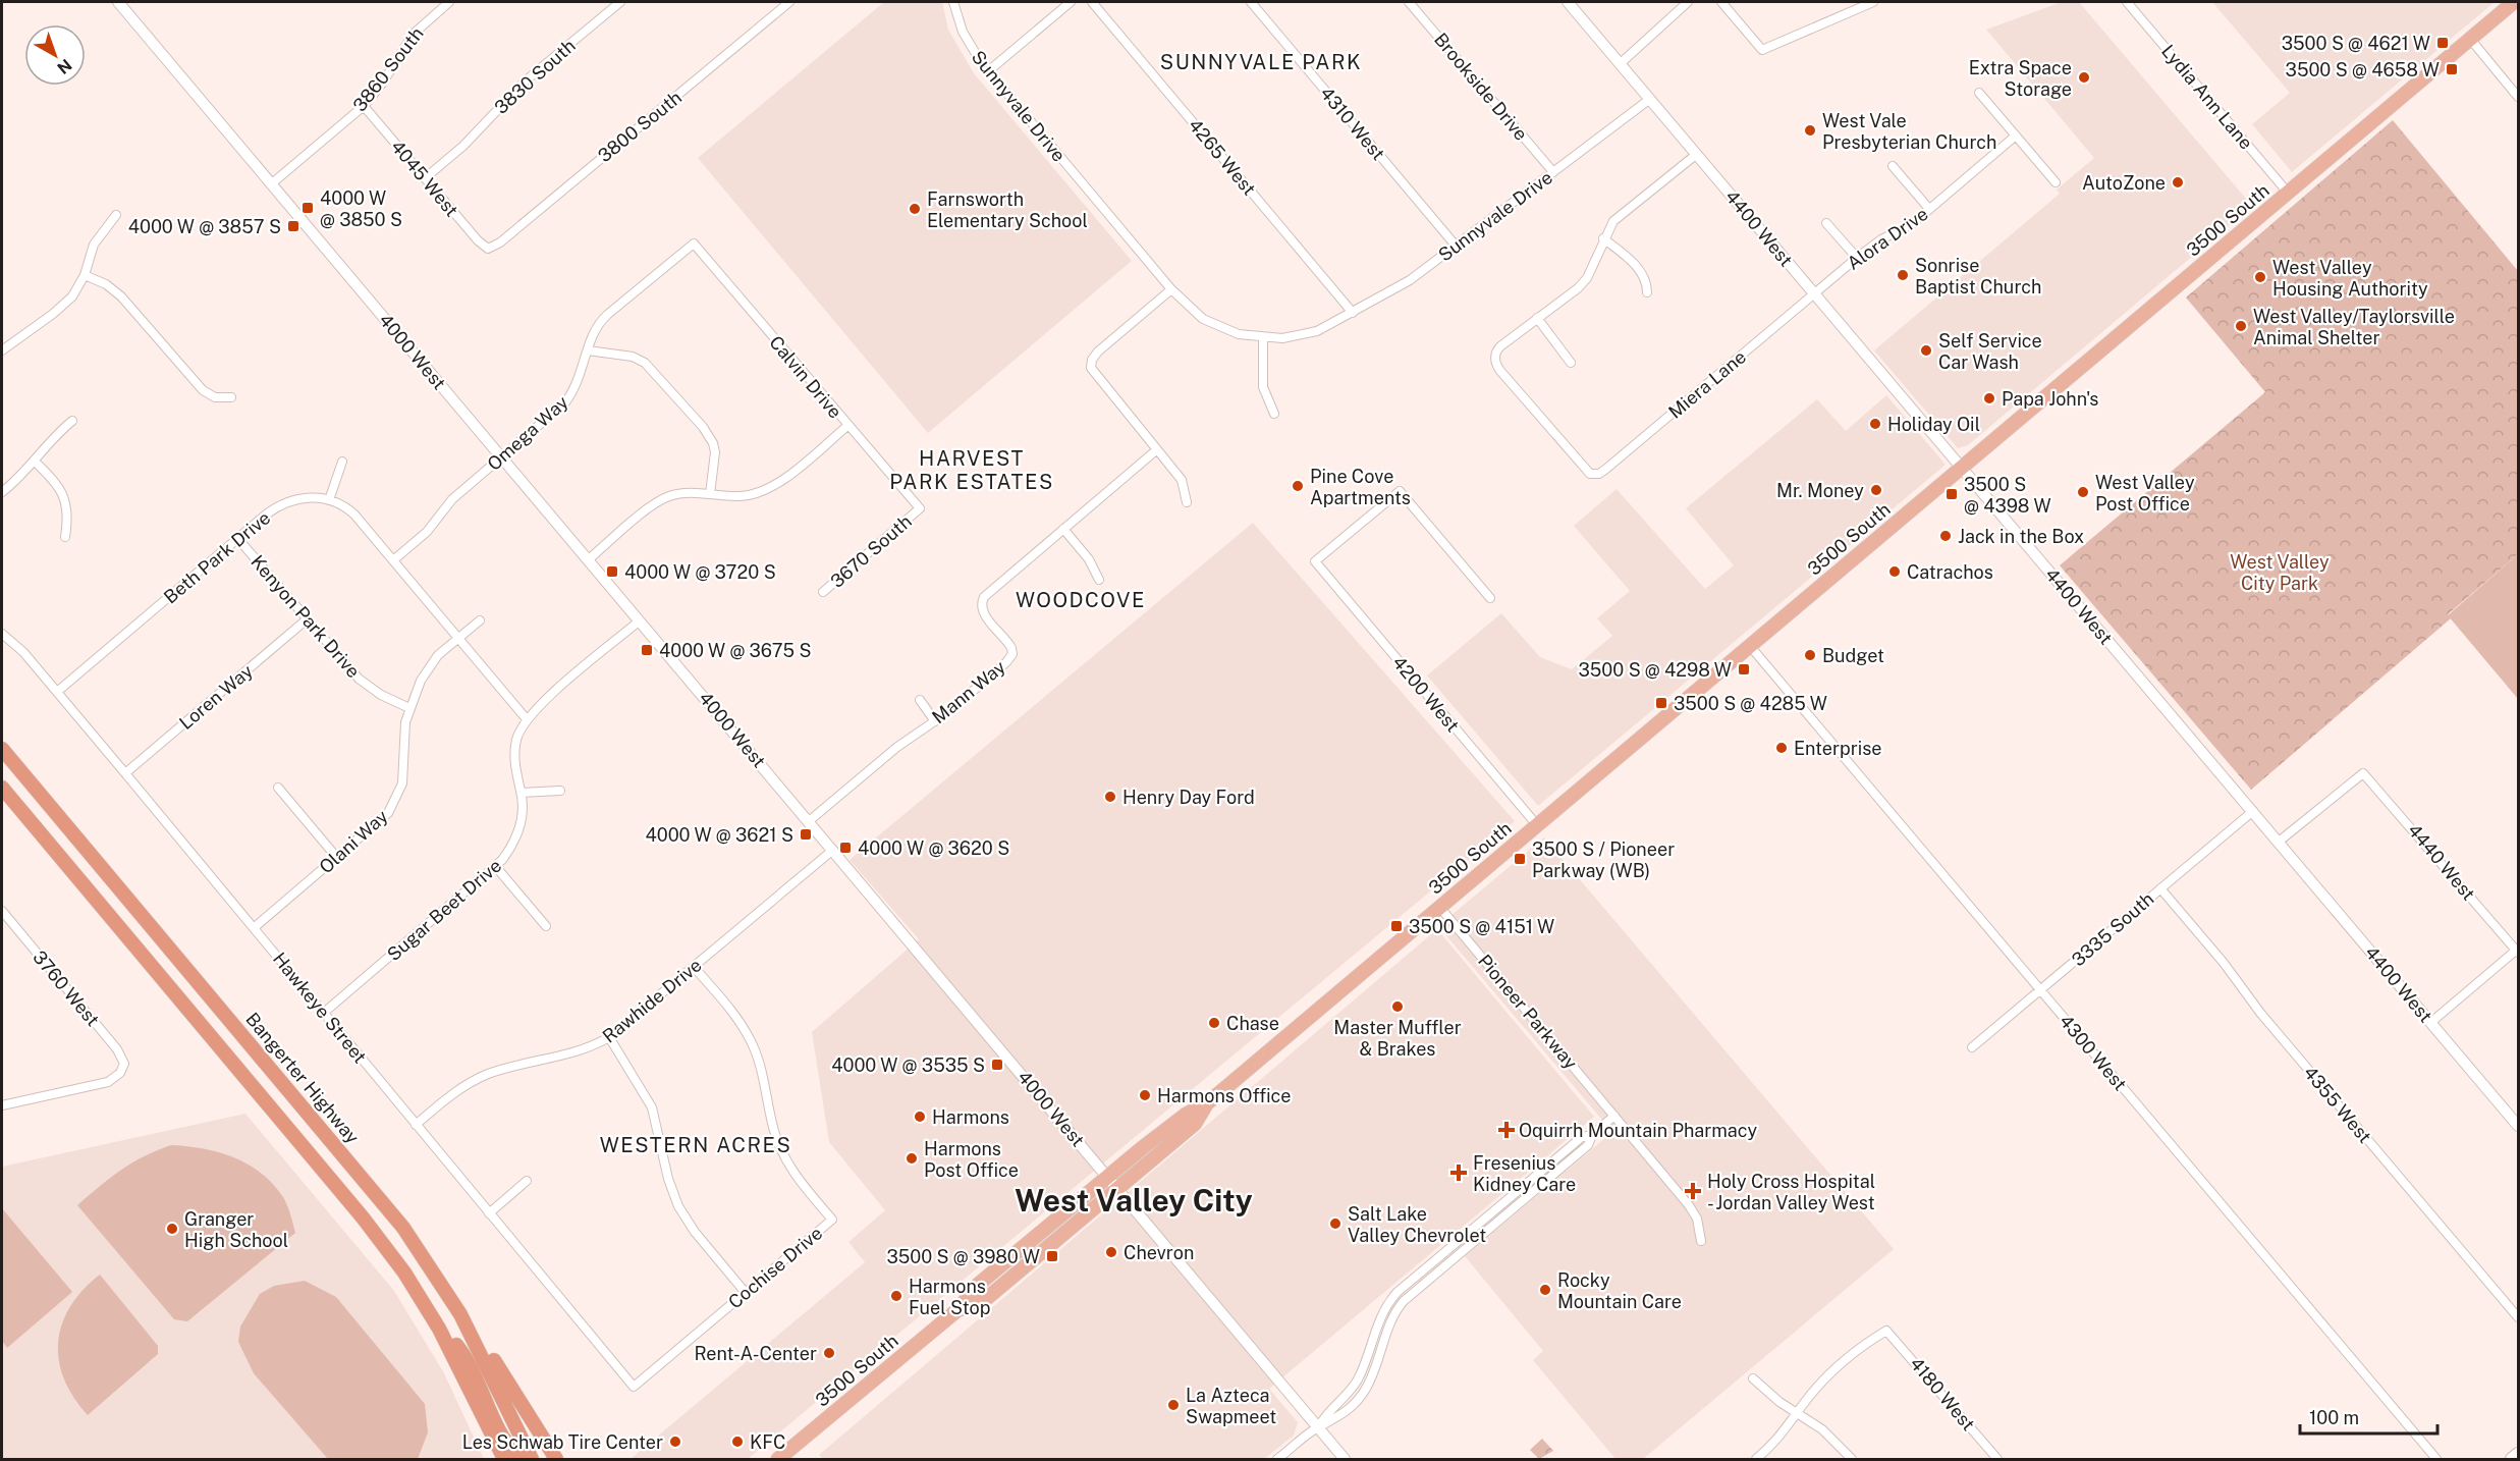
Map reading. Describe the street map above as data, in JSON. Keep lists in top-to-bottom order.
{
  "streets": {
    "highway": ["Bangerter Highway"],
    "main road": ["3500 South"],
    "street": [
      "3860 South",
      "3830 South",
      "Brookside Drive",
      "Lydia Ann Lane",
      "Sunnyvale Drive",
      "4310 West",
      "3800 South",
      "4265 West",
      "4045 West",
      "4400 West",
      "Alora Drive",
      "4000 West",
      "Calvin Drive",
      "Miera Lane",
      "Omega Way",
      "3670 South",
      "Beth Park Drive",
      "Kenyon Park Drive",
      "Mann Way",
      "4200 West",
      "Loren Way",
      "Olani Way",
      "4440 West",
      "Sugar Beet Drive",
      "3335 South",
      "3760 West",
      "Rawhide Drive",
      "Hawkeye Street",
      "Pioneer Parkway",
      "4300 West",
      "4355 West",
      "Cochise Drive",
      "4180 West"
    ]
  },
  "crossings": [
    ["3860 South", "4045 West"],
    ["3860 South", "4000 West"],
    ["3830 South", "4045 West"],
    ["Brookside Drive", "Sunnyvale Drive"],
    ["Lydia Ann Lane", "3500 South"],
    ["Sunnyvale Drive", "4310 West"],
    ["Sunnyvale Drive", "4265 West"],
    ["Sunnyvale Drive", "4400 West"],
    ["3800 South", "4045 West"],
    ["3500 South", "4400 West"],
    ["3500 South", "4000 West"],
    ["3500 South", "4200 West"],
    ["3500 South", "Pioneer Parkway"],
    ["3500 South", "4300 West"],
    ["4400 West", "Alora Drive"],
    ["4400 West", "Miera Lane"],
    ["4400 West", "4440 West"],
    ["4400 West", "3335 South"],
    ["Alora Drive", "Miera Lane"],
    ["4000 West", "Omega Way"],
    ["4000 West", "Mann Way"],
    ["4000 West", "Sugar Beet Drive"],
    ["4000 West", "Rawhide Drive"],
    ["Calvin Drive", "Omega Way"],
    ["Calvin Drive", "3670 South"],
    ["Omega Way", "Beth Park Drive"],
    ["Beth Park Drive", "Kenyon Park Drive"],
    ["Beth Park Drive", "Olani Way"],
    ["Beth Park Drive", "Sugar Beet Drive"],
    ["Beth Park Drive", "Hawkeye Street"],
    ["Kenyon Park Drive", "Loren Way"],
    ["Kenyon Park Drive", "Olani Way"],
    ["Loren Way", "Hawkeye Street"],
    ["Olani Way", "Hawkeye Street"],
    ["Sugar Beet Drive", "Hawkeye Street"],
    ["3335 South", "4300 West"],
    ["3335 South", "4355 West"],
    ["Rawhide Drive", "Hawkeye Street"],
    ["Rawhide Drive", "Cochise Drive"],
    ["Hawkeye Street", "Cochise Drive"]
  ],
  "districts": [
    "SUNNYVALE PARK",
    "HARVEST PARK ESTATES",
    "WOODCOVE",
    "WESTERN ACRES",
    "West Valley City"
  ],
  "parks": ["West Valley City Park"],
  "places": {
    "transit": [
      "3500 S @ 4621 W",
      "3500 S @ 4658 W",
      "4000 W @ 3850 S",
      "4000 W @ 3857 S",
      "3500 S @ 4398 W",
      "4000 W @ 3720 S",
      "4000 W @ 3675 S",
      "3500 S @ 4298 W",
      "3500 S @ 4285 W",
      "4000 W @ 3621 S",
      "4000 W @ 3620 S",
      "3500 S / Pioneer Parkway (WB)",
      "3500 S @ 4151 W",
      "4000 W @ 3535 S",
      "3500 S @ 3980 W"
    ],
    "other": [
      "Extra Space Storage",
      "West Vale Presbyterian Church",
      "AutoZone",
      "Farnsworth Elementary School",
      "Sonrise Baptist Church",
      "West Valley Housing Authority",
      "West Valley/Taylorsville Animal Shelter",
      "Self Service Car Wash",
      "Papa John's",
      "Holiday Oil",
      "Pine Cove Apartments",
      "Mr. Money",
      "West Valley Post Office",
      "Jack in the Box",
      "Catrachos",
      "Budget",
      "Enterprise",
      "Henry Day Ford",
      "Master Muffler & Brakes",
      "Chase",
      "Harmons Office",
      "Harmons",
      "Harmons Post Office",
      "Salt Lake Valley Chevrolet",
      "Granger High School",
      "Chevron",
      "Rocky Mountain Care",
      "Harmons Fuel Stop",
      "Rent-A-Center",
      "La Azteca Swapmeet",
      "Les Schwab Tire Center",
      "KFC"
    ],
    "health": ["Oquirrh Mountain Pharmacy", "Fresenius Kidney Care", "Holy Cross Hospital - Jordan Valley West"]
  },
  "scale_bar": "100 m",
  "north": "bottom right"
}
